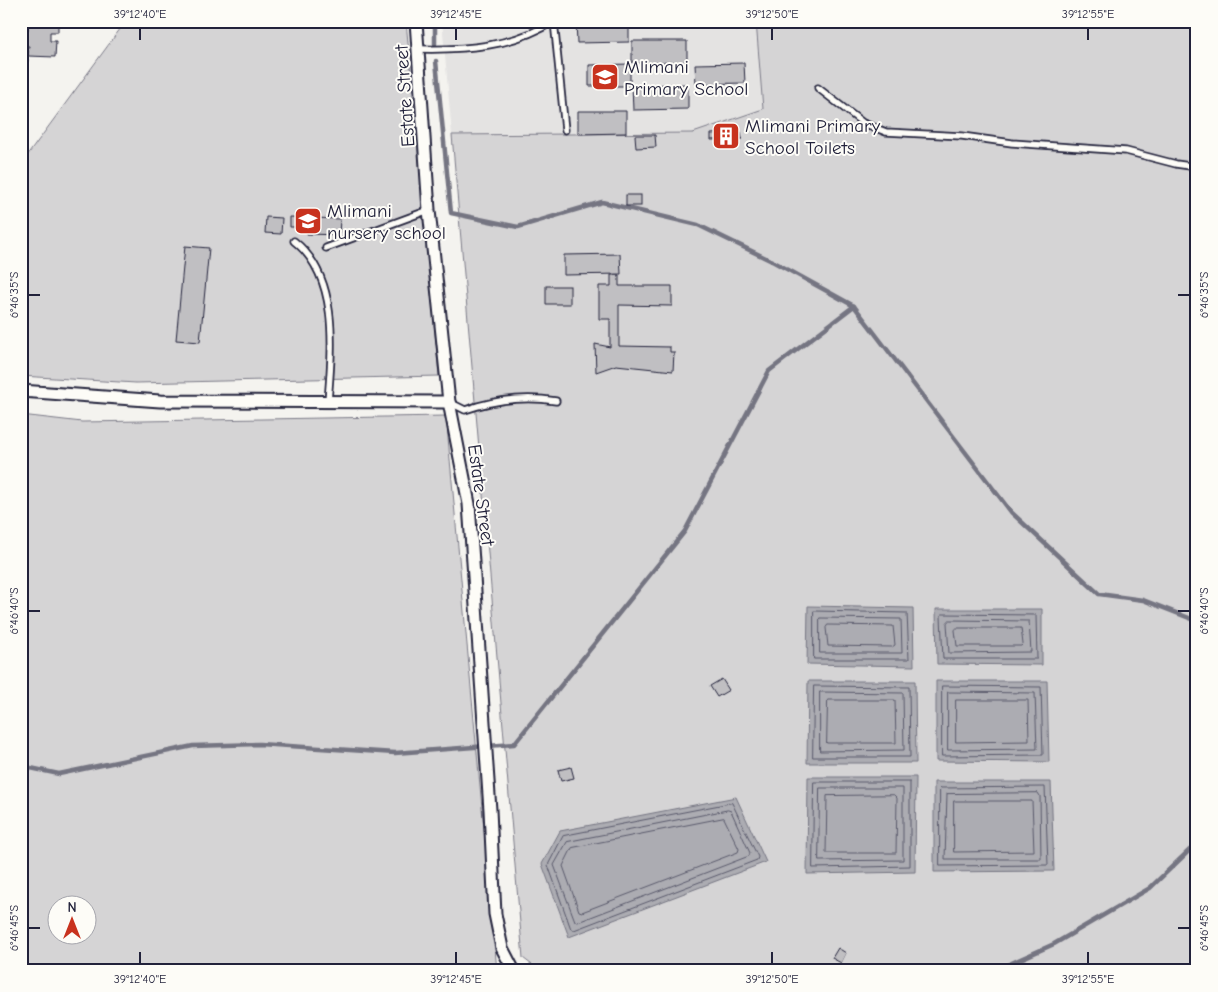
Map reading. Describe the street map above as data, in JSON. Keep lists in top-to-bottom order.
{
  "streets": {
    "street": ["Estate Street"]
  },
  "places": {
    "school or university": ["Mlimani Primary School", "Mlimani nursery school"],
    "building": ["Mlimani Primary School Toilets"]
  },
  "north": "top",
  "coordinates": [
    "39°12'40\"E",
    "39°12'45\"E",
    "39°12'50\"E",
    "39°12'55\"E",
    "6°46'35\"S",
    "6°46'40\"S",
    "6°46'45\"S"
  ]
}
